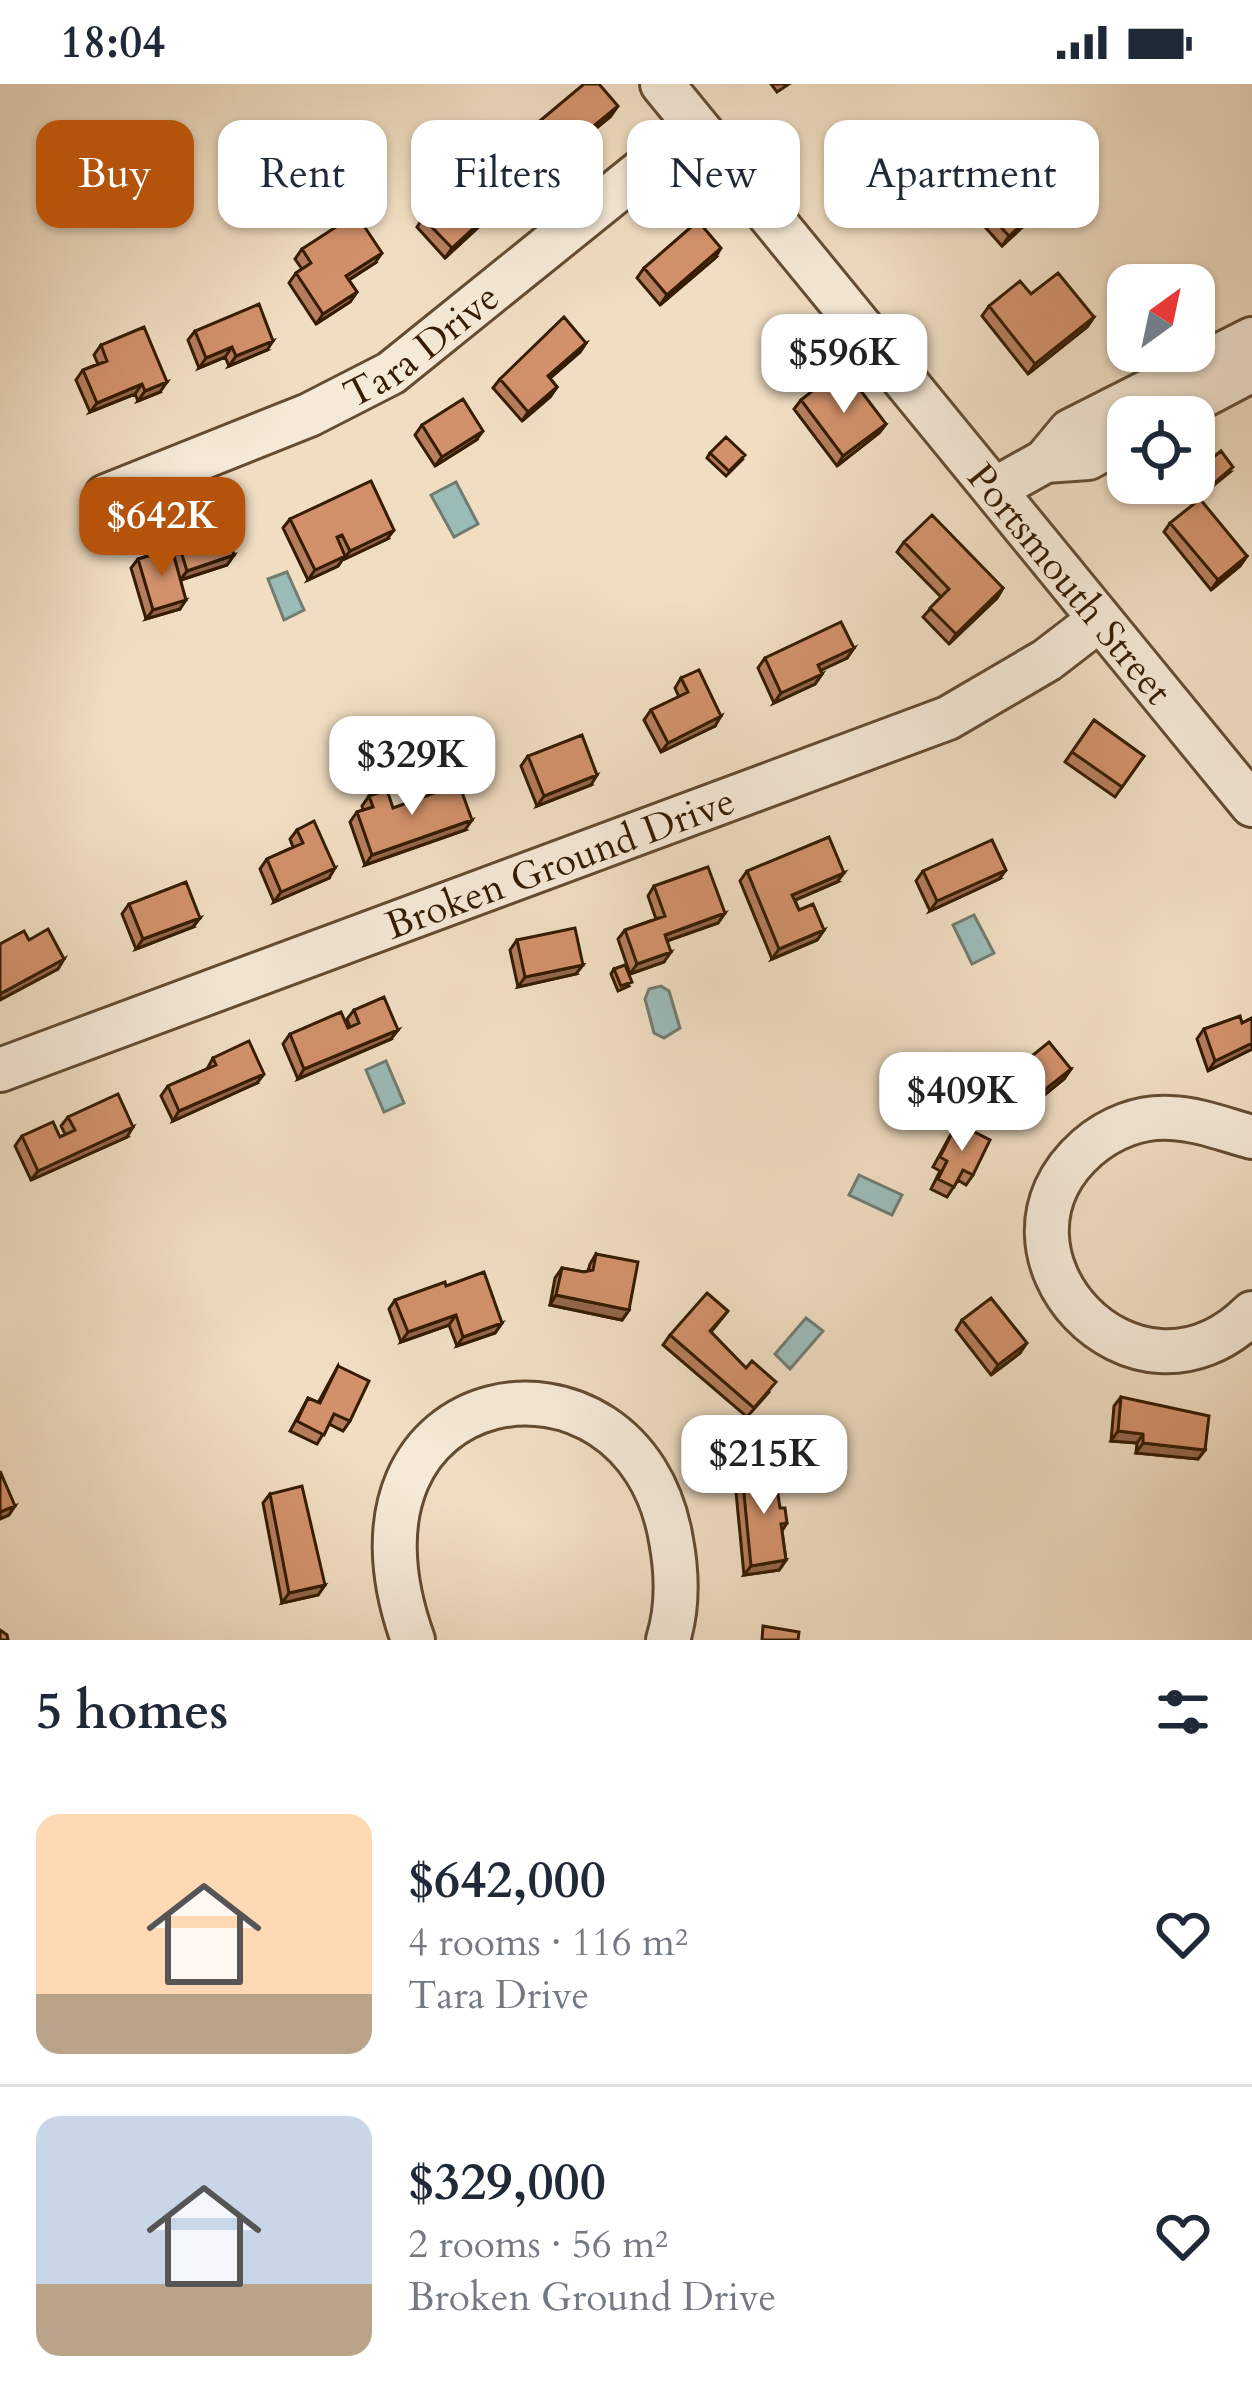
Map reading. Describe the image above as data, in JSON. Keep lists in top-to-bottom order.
{
  "streets": {
    "street": ["Tara Drive", "Portsmouth Street", "Broken Ground Drive"]
  },
  "crossings": [
    ["Portsmouth Street", "Broken Ground Drive"]
  ],
  "north": "top right",
  "page": {
    "status": "18:04",
    "chip": [
      "Buy",
      "Rent",
      "Filters",
      "New",
      "Apartment"
    ],
    "price": [
      "$596K",
      "$642K",
      "$329K",
      "$409K",
      "$215K"
    ],
    "heading": "5 homes",
    "list": [
      {
        "name": "$642,000",
        "note": "4 rooms · 116 m² · Tara Drive"
      },
      {
        "name": "$329,000",
        "note": "2 rooms · 56 m² · Broken Ground Drive"
      }
    ]
  }
}
